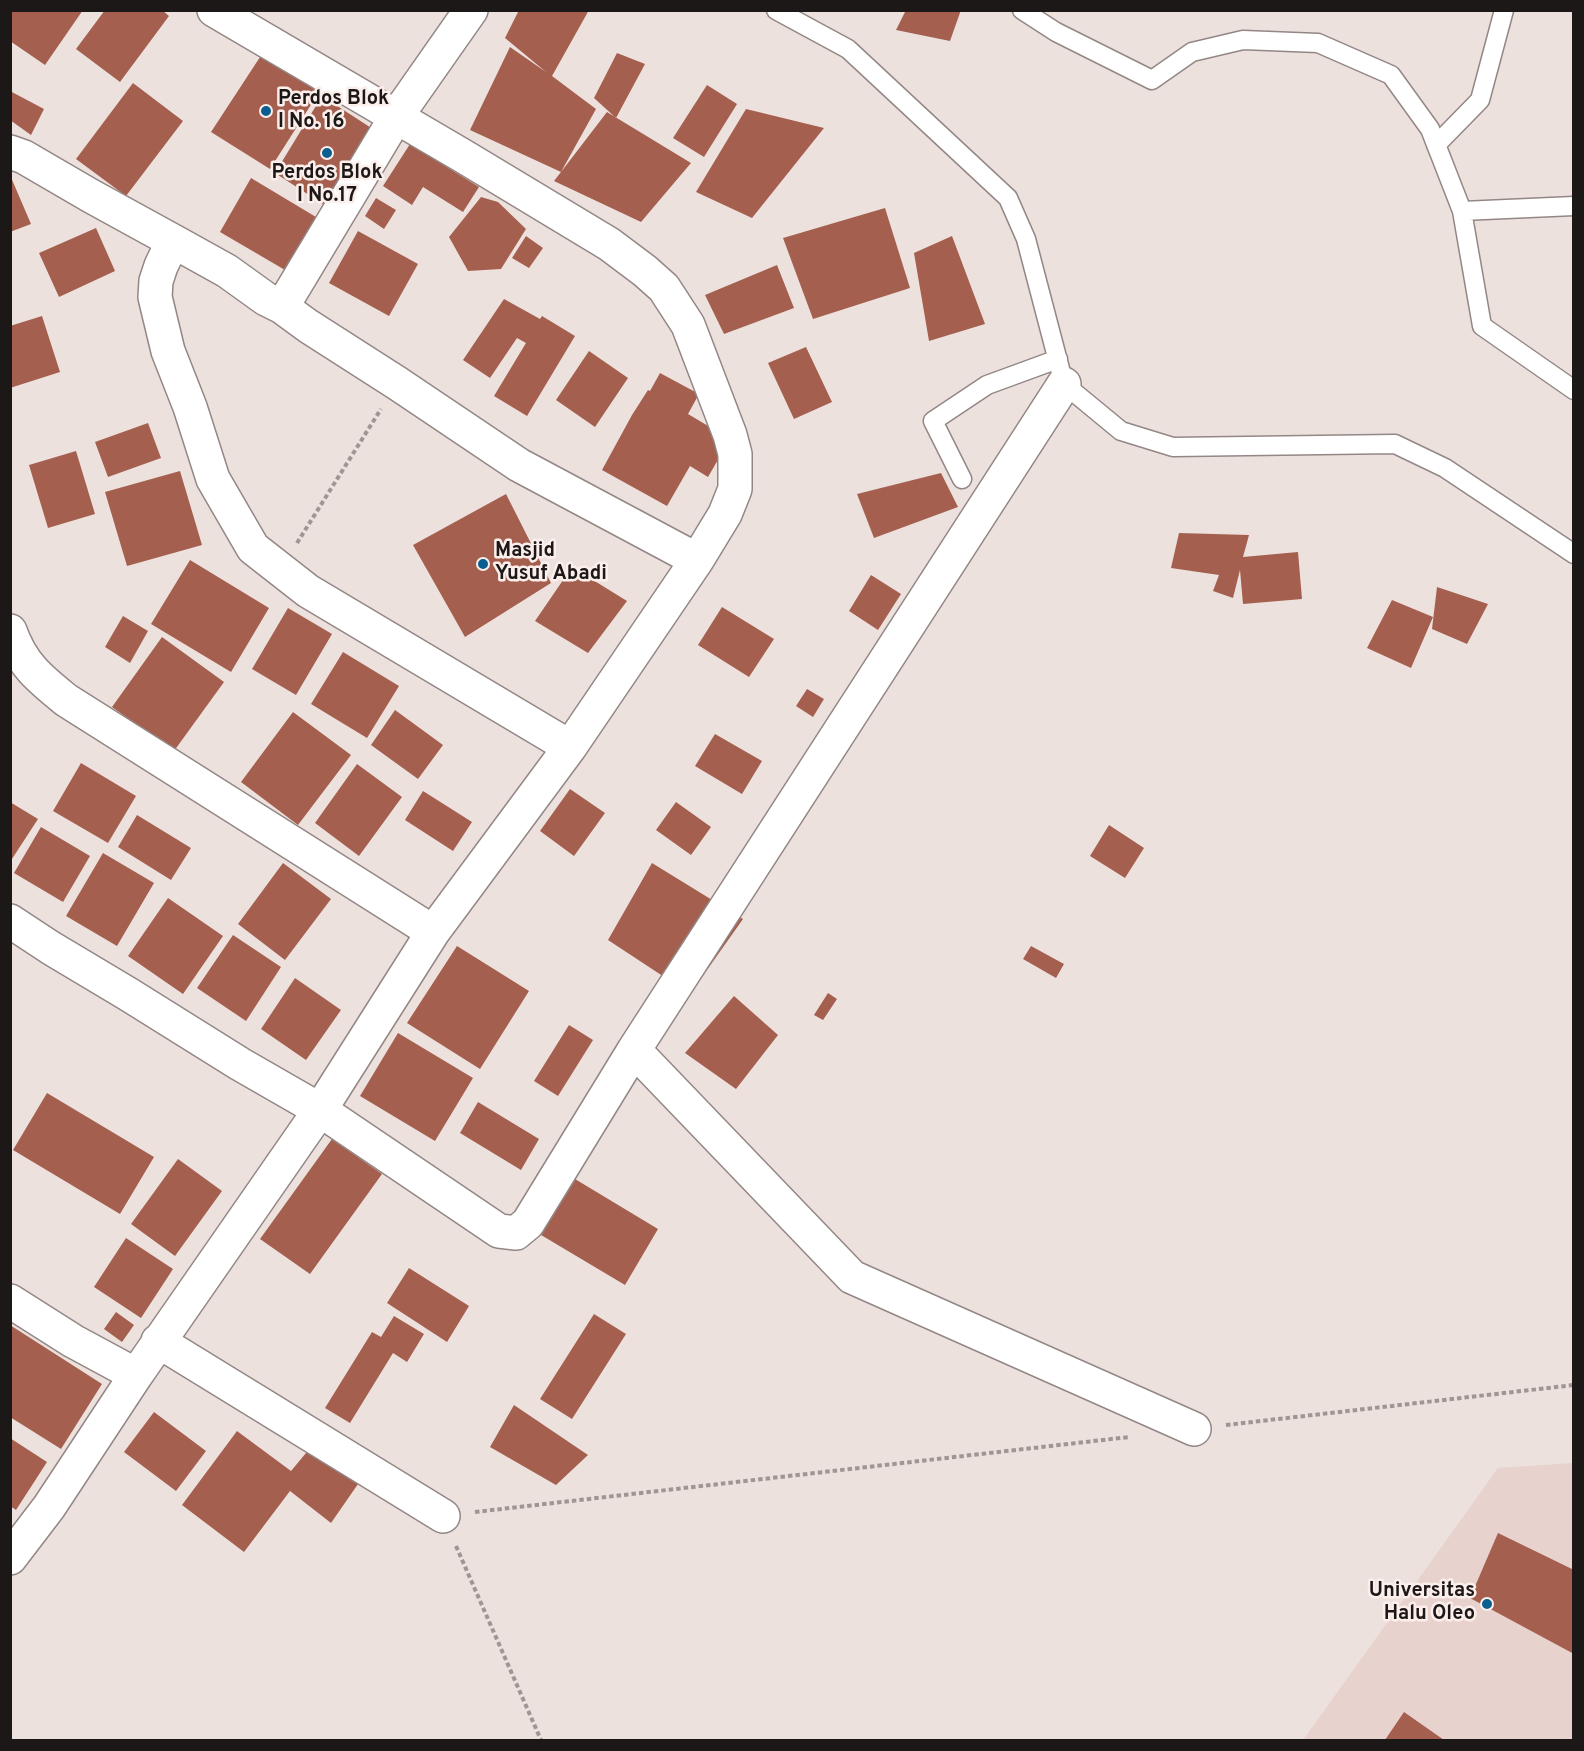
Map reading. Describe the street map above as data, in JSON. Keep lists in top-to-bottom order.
{
  "places": [
    "Perdos Blok I No. 16",
    "Perdos Blok I No.17",
    "Masjid Yusuf Abadi",
    "Universitas Halu Oleo"
  ]
}
